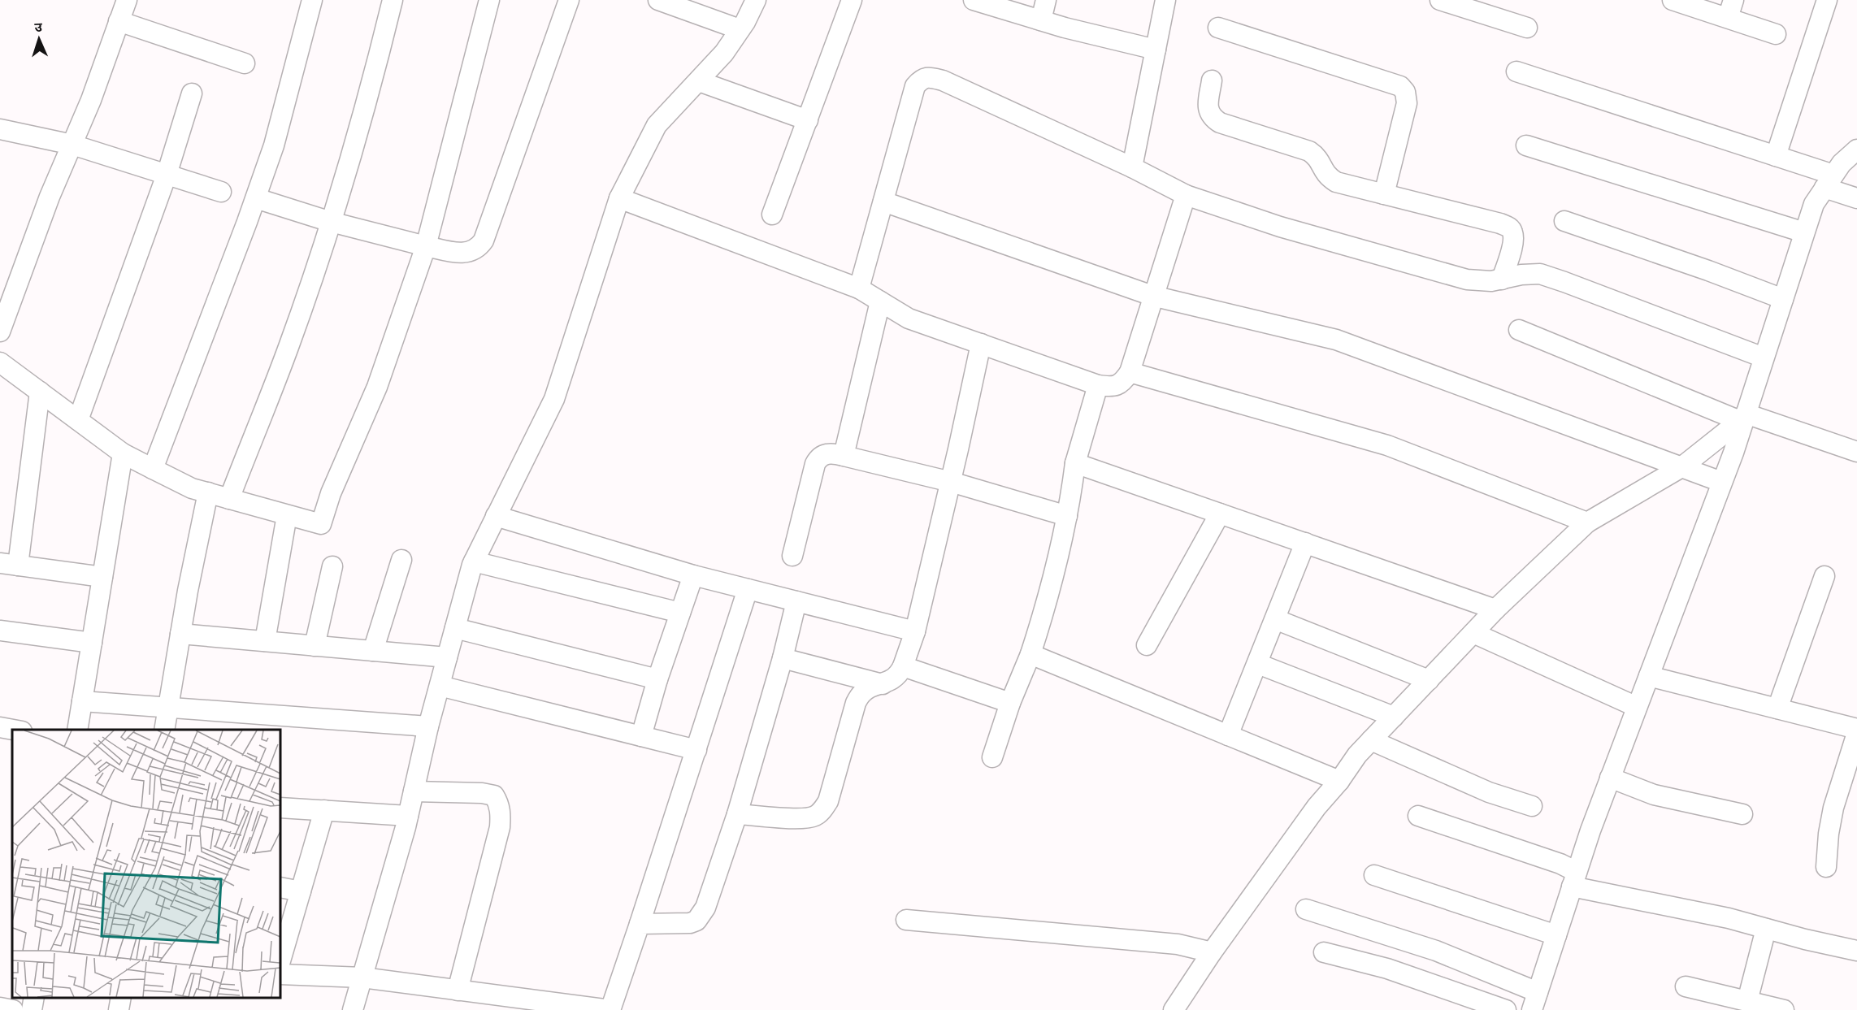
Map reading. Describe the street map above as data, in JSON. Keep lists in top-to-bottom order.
{
  "north": "top"
}
